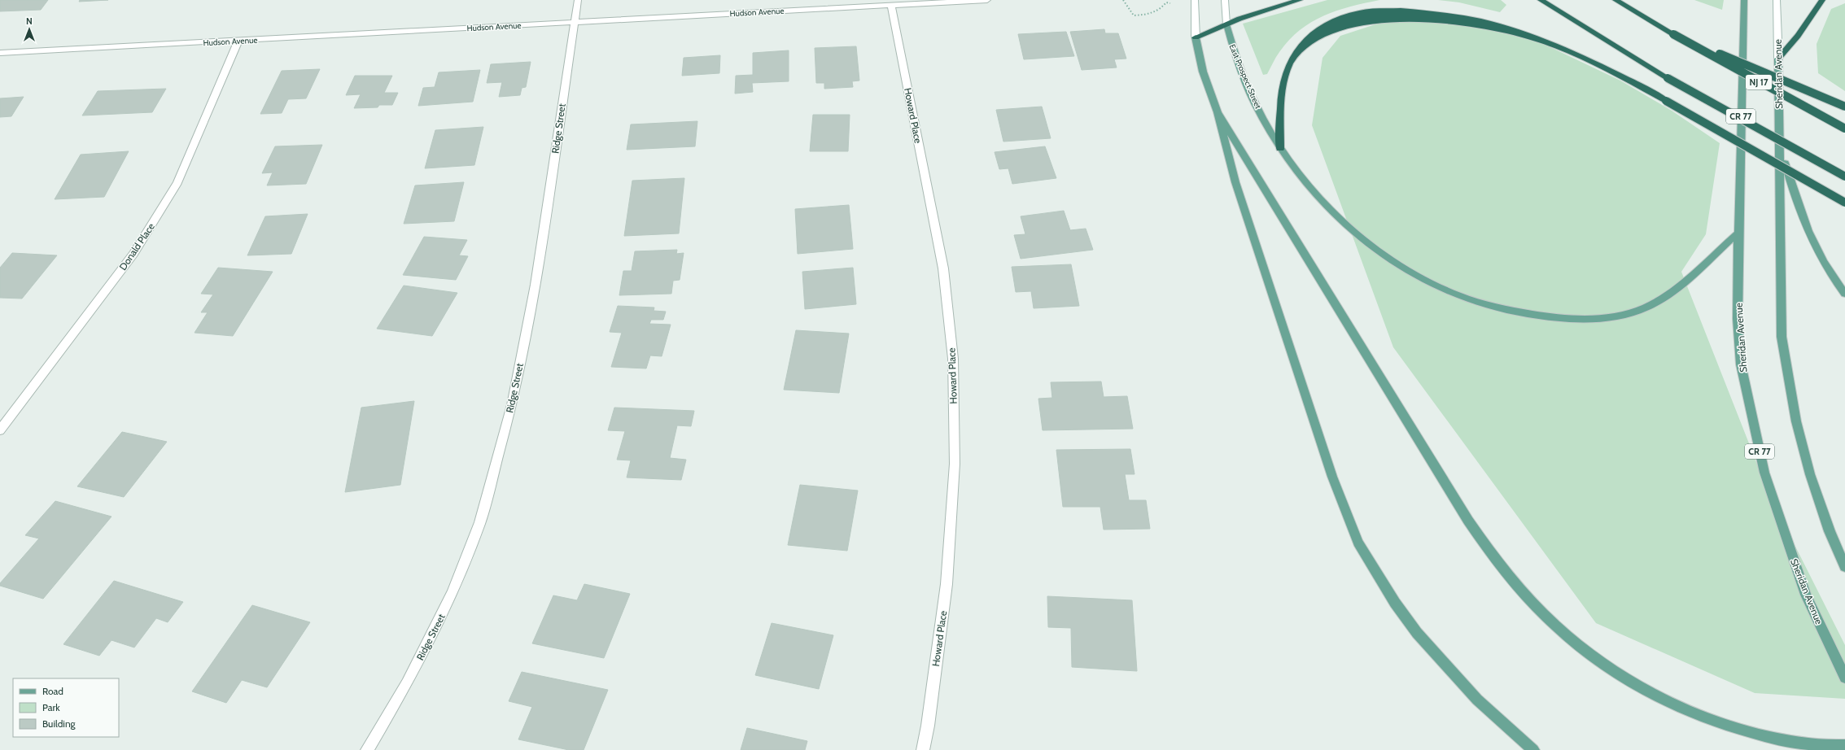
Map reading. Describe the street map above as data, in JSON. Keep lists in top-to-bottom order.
{
  "streets": {
    "highway": ["NJ 17"],
    "main road": ["Sheridan Avenue", "East Prospect Street", "CR 77"],
    "street": [
      "Hudson Avenue",
      "Howard Place",
      "Ridge Street",
      "Donald Place"
    ]
  },
  "crossings": [
    ["Hudson Avenue", "Howard Place"],
    ["Hudson Avenue", "Ridge Street"],
    ["Hudson Avenue", "Donald Place"],
    ["Sheridan Avenue", "East Prospect Street"]
  ],
  "legend": ["Road", "Park", "Building"],
  "north": "top"
}
